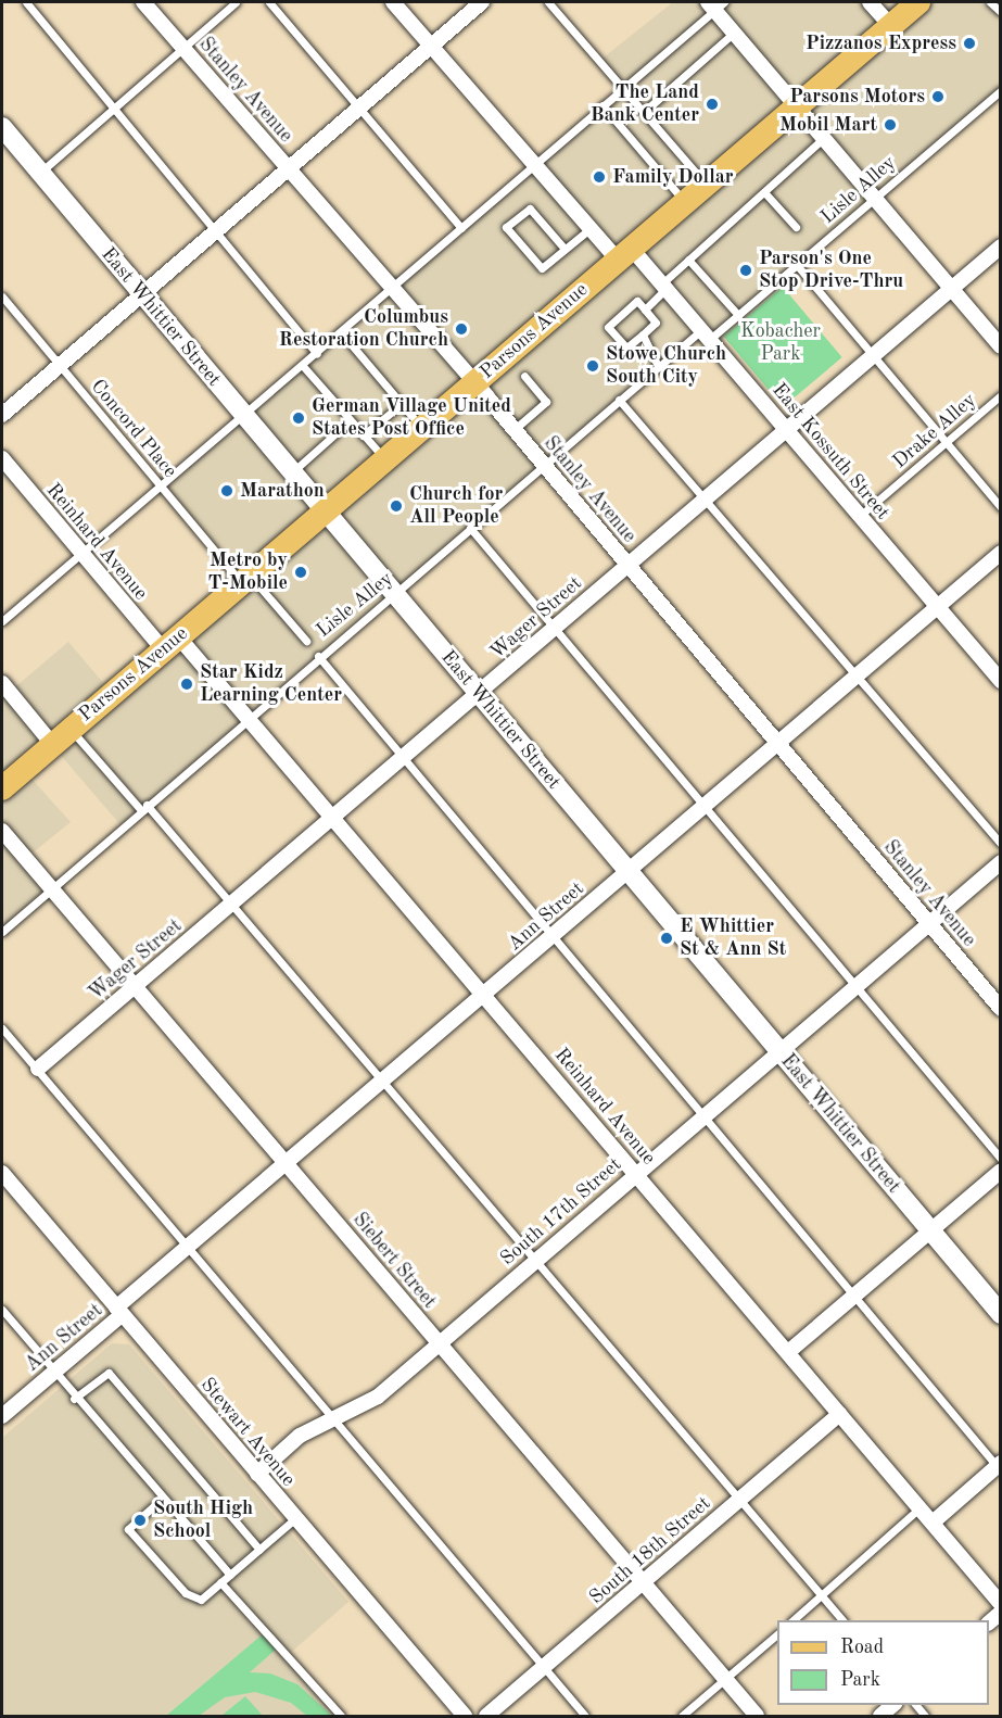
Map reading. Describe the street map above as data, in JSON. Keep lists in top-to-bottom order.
{
  "streets": {
    "main road": ["Parsons Avenue"],
    "street": [
      "Stanley Avenue",
      "East Whittier Street",
      "East Kossuth Street",
      "Reinhard Avenue",
      "Wager Street",
      "Ann Street",
      "South 17th Street",
      "Siebert Street",
      "Stewart Avenue",
      "South 18th Street"
    ],
    "lane": ["Lisle Alley", "Concord Place", "Drake Alley"]
  },
  "crossings": [
    ["Stanley Avenue", "Lisle Alley"],
    ["Stanley Avenue", "Parsons Avenue"],
    ["Stanley Avenue", "Wager Street"],
    ["Stanley Avenue", "Ann Street"],
    ["Stanley Avenue", "South 17th Street"],
    ["Lisle Alley", "East Whittier Street"],
    ["Lisle Alley", "East Kossuth Street"],
    ["Lisle Alley", "Reinhard Avenue"],
    ["Lisle Alley", "Siebert Street"],
    ["East Whittier Street", "Parsons Avenue"],
    ["East Whittier Street", "Wager Street"],
    ["East Whittier Street", "Ann Street"],
    ["East Whittier Street", "South 17th Street"],
    ["Parsons Avenue", "Concord Place"],
    ["Parsons Avenue", "East Kossuth Street"],
    ["Parsons Avenue", "Reinhard Avenue"],
    ["Drake Alley", "East Kossuth Street"],
    ["East Kossuth Street", "Wager Street"],
    ["East Kossuth Street", "Ann Street"],
    ["Reinhard Avenue", "Wager Street"],
    ["Reinhard Avenue", "Ann Street"],
    ["Reinhard Avenue", "South 17th Street"],
    ["Reinhard Avenue", "South 18th Street"],
    ["Wager Street", "Siebert Street"],
    ["Ann Street", "Siebert Street"],
    ["Ann Street", "Stewart Avenue"],
    ["South 17th Street", "Siebert Street"],
    ["South 17th Street", "Stewart Avenue"],
    ["Siebert Street", "South 18th Street"]
  ],
  "parks": ["Kobacher Park"],
  "places": [
    "Pizzanos Express",
    "Parsons Motors",
    "The Land Bank Center",
    "Mobil Mart",
    "Family Dollar",
    "Parson's One Stop Drive-Thru",
    "Columbus Restoration Church",
    "Stowe Church South City",
    "German Village United States Post Office",
    "Marathon",
    "Church for All People",
    "Metro by T-Mobile",
    "Star Kidz Learning Center",
    "E Whittier St & Ann St",
    "South High School"
  ],
  "legend": ["Road", "Park"]
}
